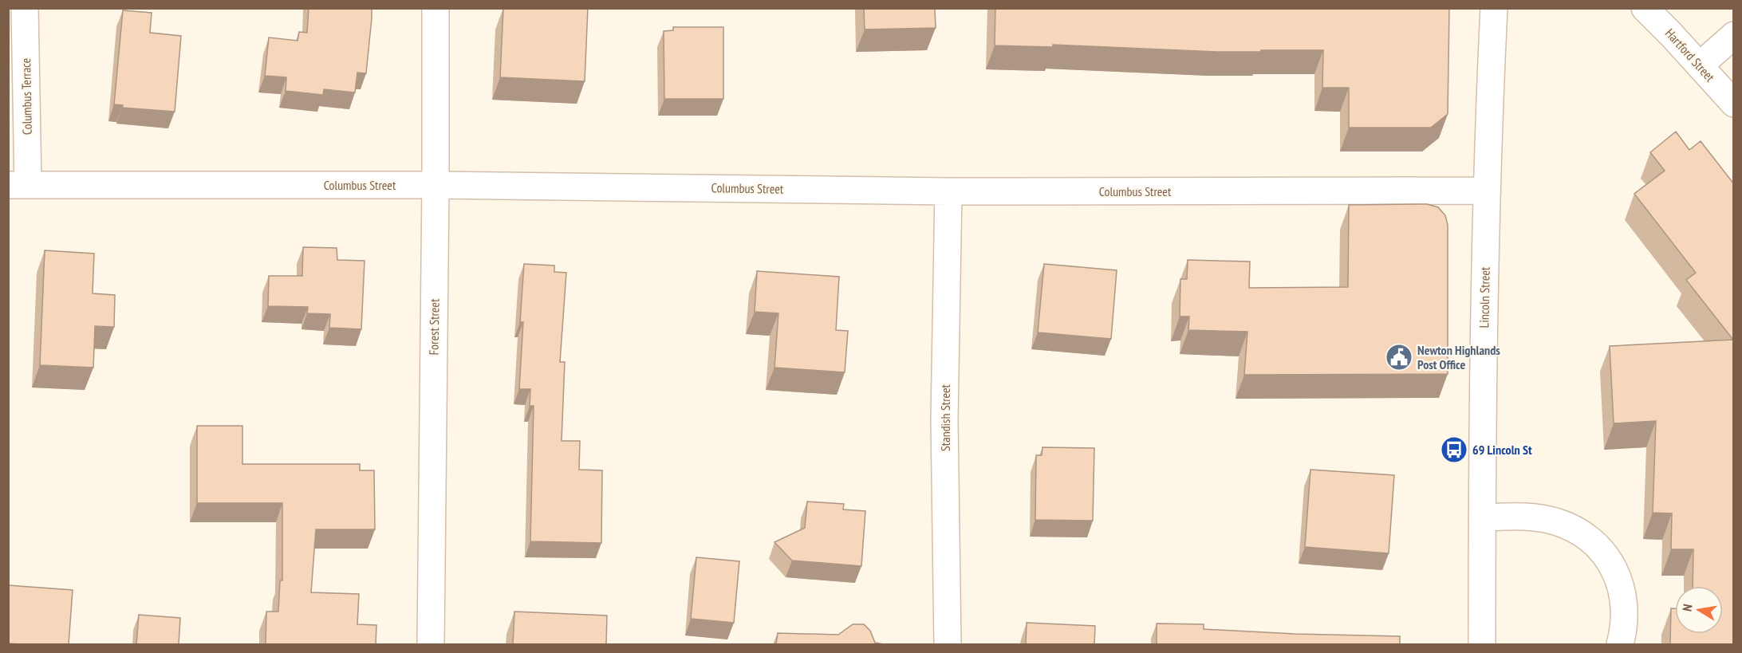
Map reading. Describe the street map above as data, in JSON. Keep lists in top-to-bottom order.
{
  "streets": {
    "street": [
      "Hartford Street",
      "Columbus Terrace",
      "Columbus Street",
      "Lincoln Street",
      "Forest Street",
      "Standish Street"
    ]
  },
  "crossings": [
    ["Columbus Terrace", "Columbus Street"],
    ["Columbus Street", "Lincoln Street"],
    ["Columbus Street", "Forest Street"],
    ["Columbus Street", "Standish Street"]
  ],
  "places": {
    "public building": ["Newton Highlands Post Office"],
    "bus stop": ["69 Lincoln St"]
  },
  "north": "left"
}
